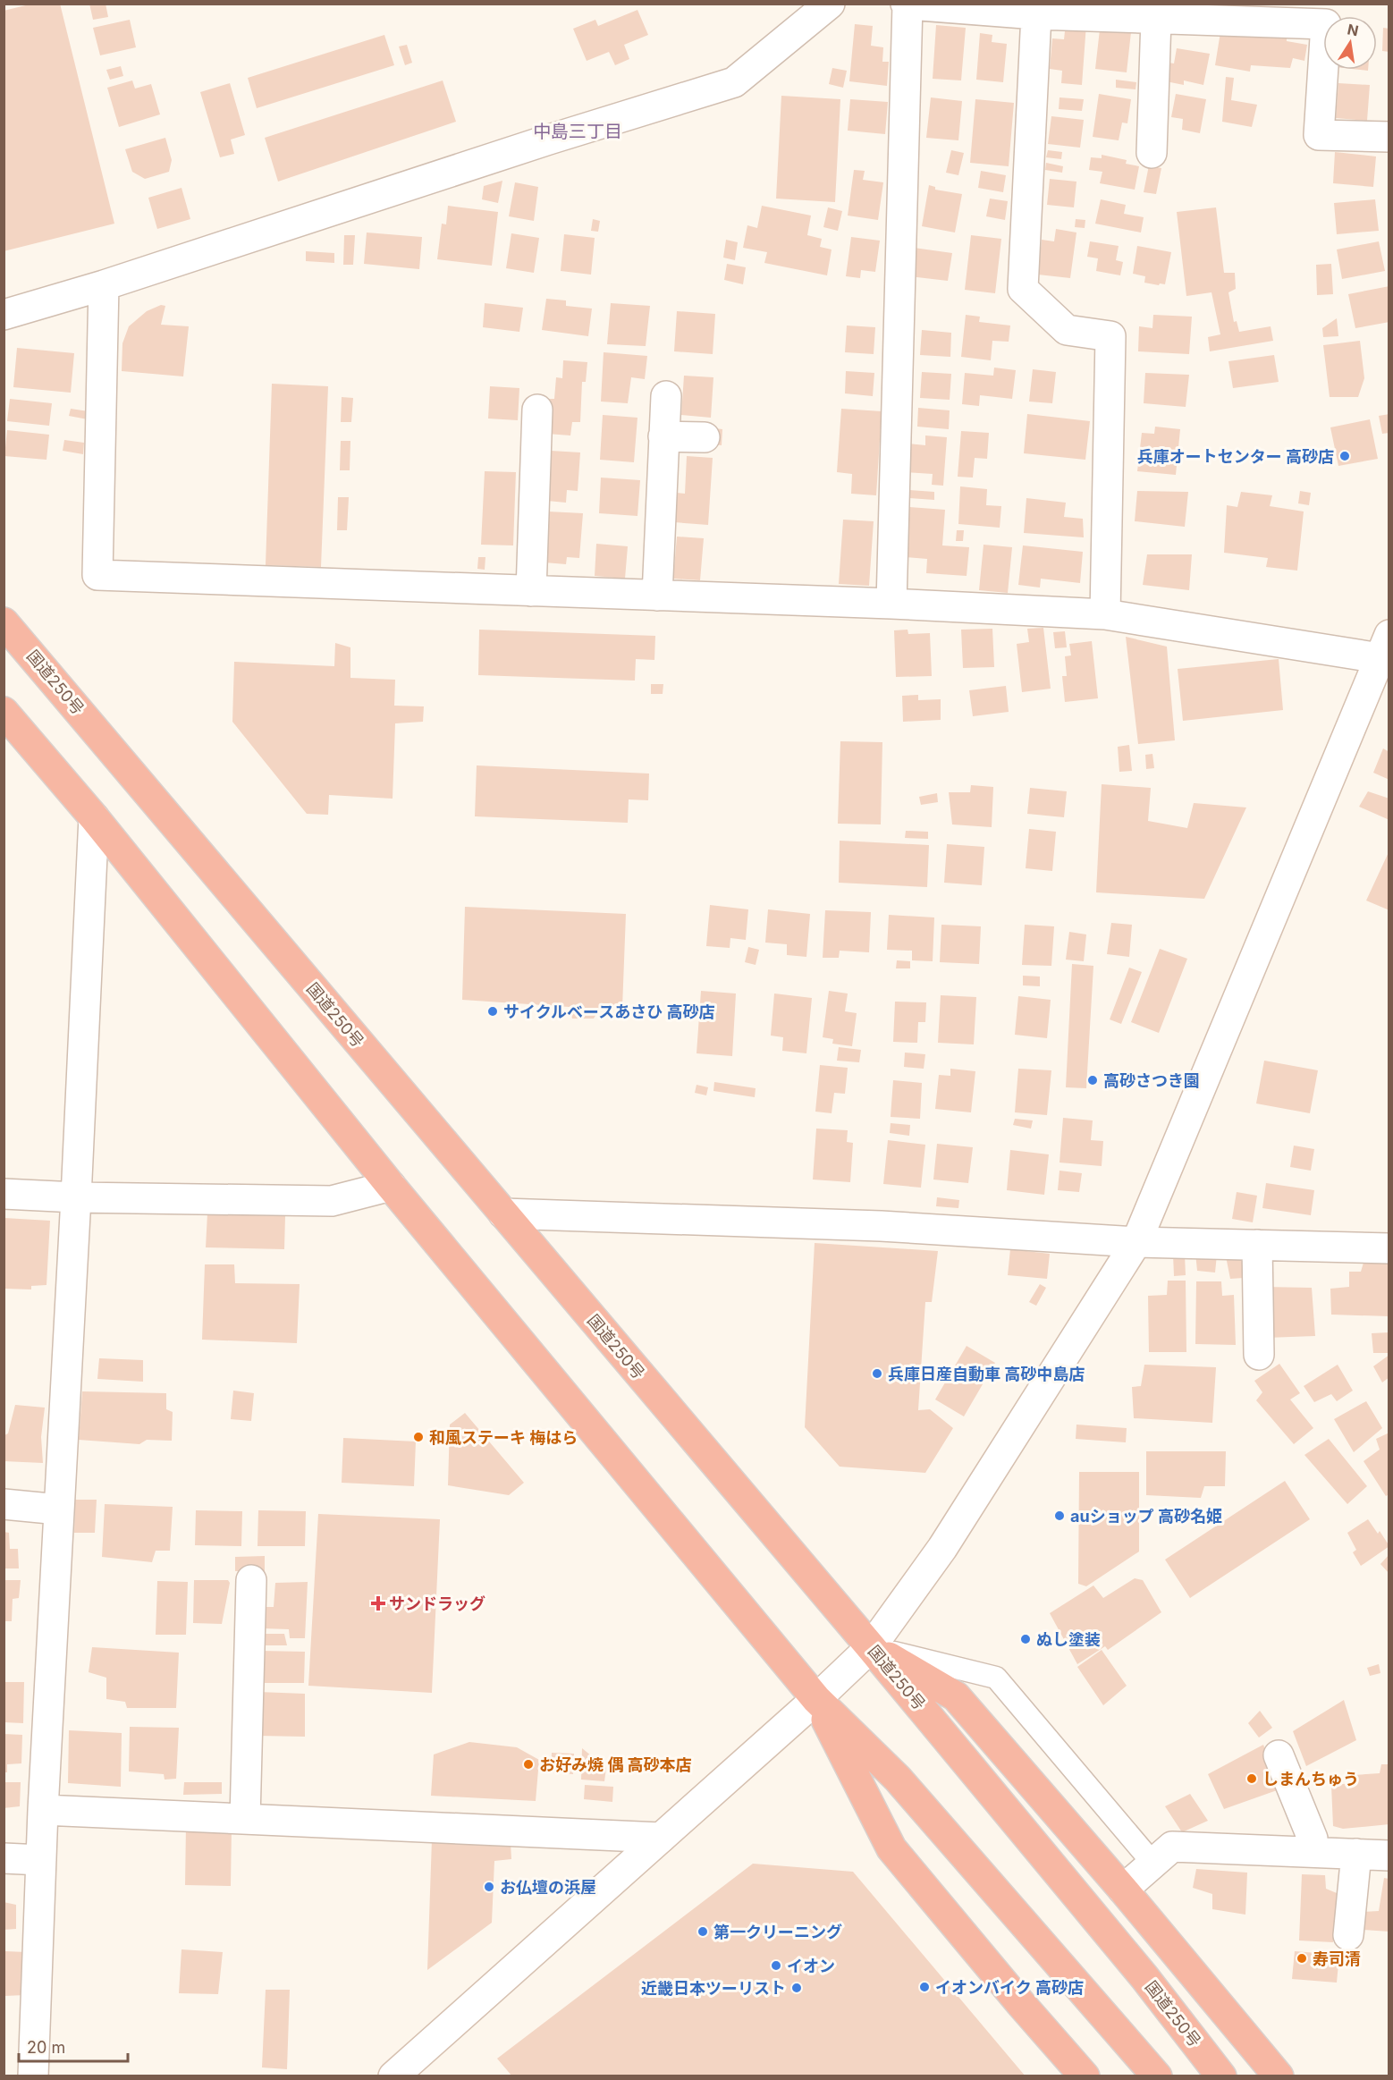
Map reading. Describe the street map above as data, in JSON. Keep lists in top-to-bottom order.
{
  "streets": {
    "highway": ["国道250号"]
  },
  "districts": ["中島三丁目"],
  "places": {
    "other": [
      "兵庫オートセンター 高砂店",
      "サイクルベースあさひ 高砂店",
      "高砂さつき園",
      "兵庫日産自動車 高砂中島店",
      "和風ステーキ 梅はら",
      "auショップ 高砂名姫",
      "ぬし塗装",
      "お好み焼 偶 高砂本店",
      "しまんちゅう",
      "お仏壇の浜屋",
      "第一クリーニング",
      "寿司清",
      "イオン",
      "イオンバイク 高砂店",
      "近畿日本ツーリスト"
    ],
    "health": ["サンドラッグ"]
  },
  "scale_bar": "20 m",
  "north": "top"
}
